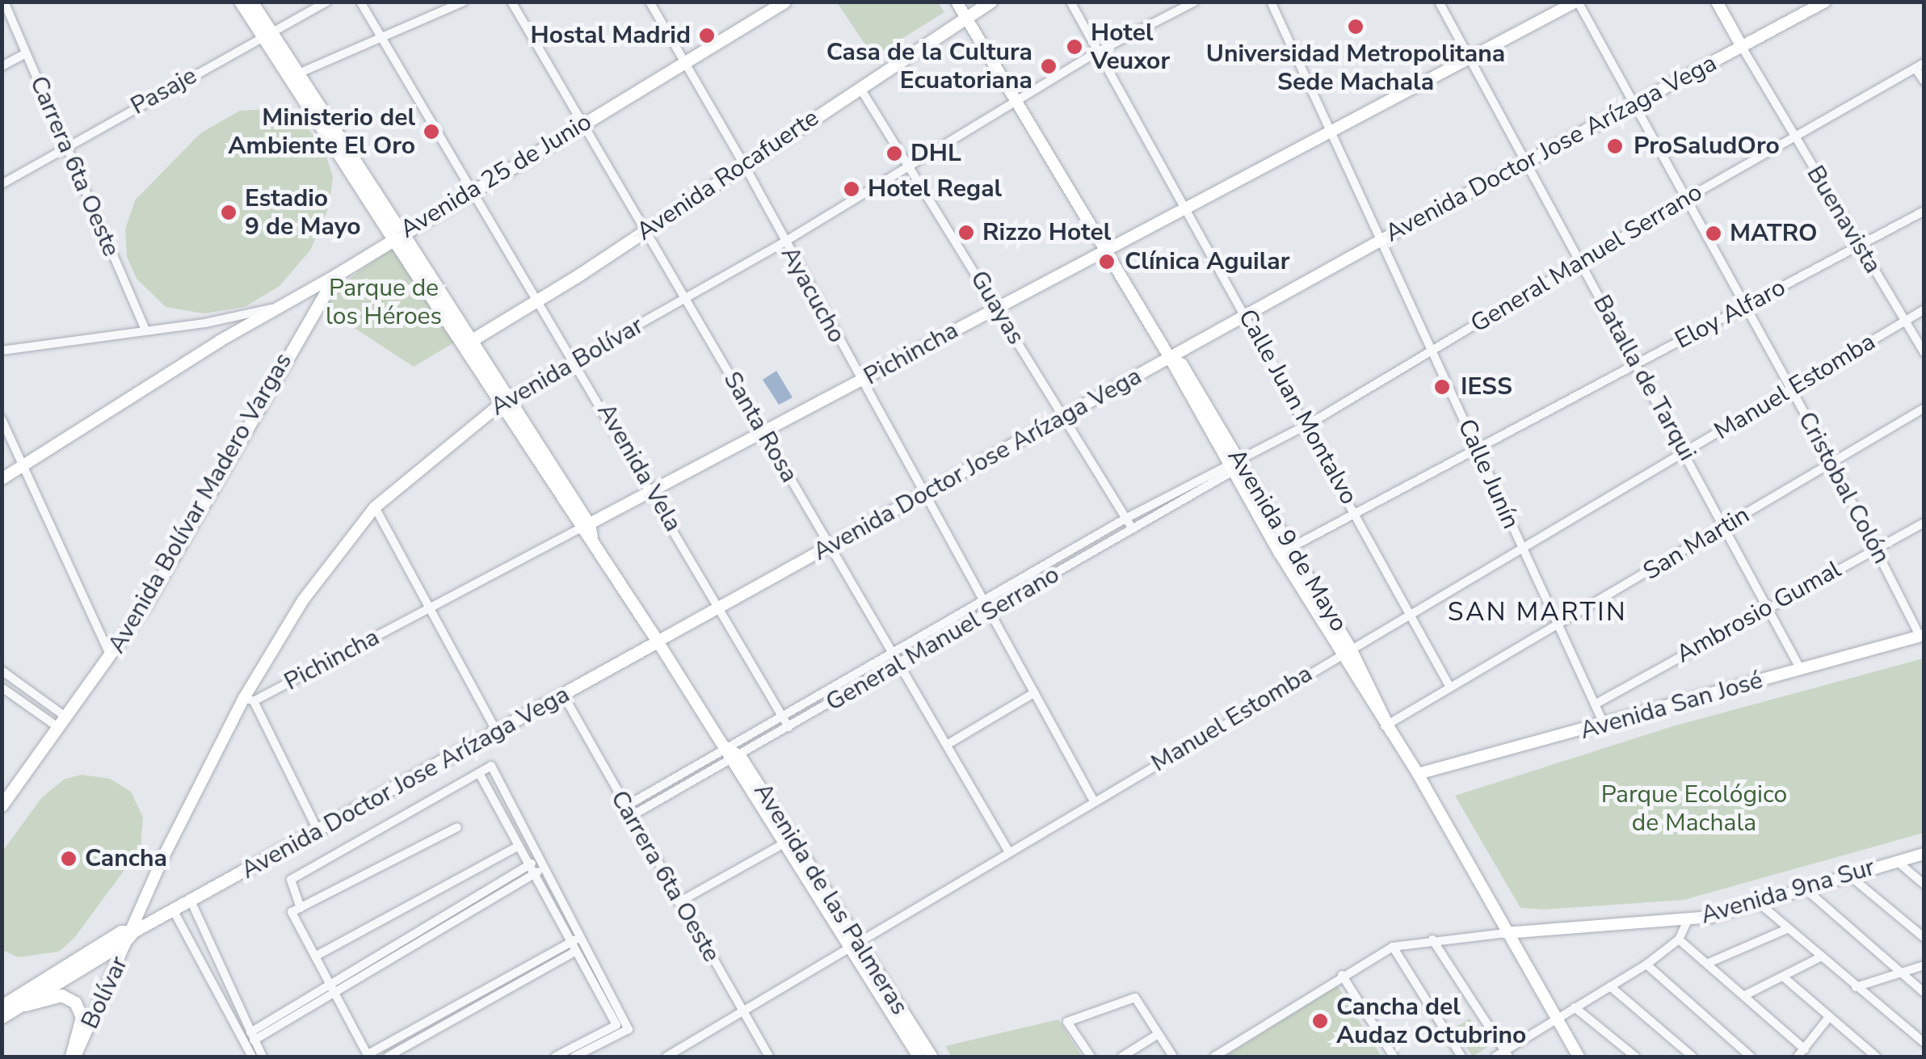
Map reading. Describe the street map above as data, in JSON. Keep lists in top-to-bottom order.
{
  "streets": {
    "main road": [
      "Avenida Doctor Jose Arízaga Vega",
      "Avenida Rocafuerte",
      "Avenida 25 de Junio",
      "Avenida Bolívar Madero Vargas",
      "Avenida de las Palmeras"
    ],
    "street": [
      "Pasaje",
      "Carrera 6ta Oeste",
      "Buenavista",
      "General Manuel Serrano",
      "Ayacucho",
      "Guayas",
      "Eloy Alfaro",
      "Pichincha",
      "Avenida Bolívar",
      "Batalla de Tarqui",
      "Manuel Estomba",
      "Calle Juan Montalvo",
      "Santa Rosa",
      "Avenida Vela",
      "Calle Junín",
      "Cristobal Colón",
      "Avenida 9 de Mayo",
      "San Martin",
      "Ambrosio Gumal",
      "Avenida San José",
      "Avenida 9na Sur",
      "Bolívar"
    ]
  },
  "crossings": [
    ["Pasaje", "Carrera 6ta Oeste"],
    ["Pasaje", "Avenida de las Palmeras"],
    ["Avenida Doctor Jose Arízaga Vega", "Carrera 6ta Oeste"],
    ["Avenida Doctor Jose Arízaga Vega", "Buenavista"],
    ["Avenida Doctor Jose Arízaga Vega", "Ayacucho"],
    ["Avenida Doctor Jose Arízaga Vega", "Guayas"],
    ["Avenida Doctor Jose Arízaga Vega", "Avenida Bolívar"],
    ["Avenida Doctor Jose Arízaga Vega", "Batalla de Tarqui"],
    ["Avenida Doctor Jose Arízaga Vega", "Calle Juan Montalvo"],
    ["Avenida Doctor Jose Arízaga Vega", "Santa Rosa"],
    ["Avenida Doctor Jose Arízaga Vega", "Avenida Vela"],
    ["Avenida Doctor Jose Arízaga Vega", "Calle Junín"],
    ["Avenida Doctor Jose Arízaga Vega", "Cristobal Colón"],
    ["Avenida Doctor Jose Arízaga Vega", "Avenida 9 de Mayo"],
    ["Avenida Doctor Jose Arízaga Vega", "Avenida de las Palmeras"],
    ["Avenida Doctor Jose Arízaga Vega", "Bolívar"],
    ["Carrera 6ta Oeste", "General Manuel Serrano"],
    ["Carrera 6ta Oeste", "Manuel Estomba"],
    ["Avenida Rocafuerte", "Ayacucho"],
    ["Avenida Rocafuerte", "Guayas"],
    ["Avenida Rocafuerte", "Santa Rosa"],
    ["Avenida Rocafuerte", "Avenida Vela"],
    ["Avenida Rocafuerte", "Avenida 9 de Mayo"],
    ["Avenida Rocafuerte", "Avenida de las Palmeras"],
    ["Avenida 25 de Junio", "Ayacucho"],
    ["Avenida 25 de Junio", "Santa Rosa"],
    ["Avenida 25 de Junio", "Avenida Vela"],
    ["Avenida 25 de Junio", "Avenida Bolívar Madero Vargas"],
    ["Avenida 25 de Junio", "Avenida de las Palmeras"],
    ["Buenavista", "General Manuel Serrano"],
    ["Buenavista", "Eloy Alfaro"],
    ["Buenavista", "Manuel Estomba"],
    ["General Manuel Serrano", "Ayacucho"],
    ["General Manuel Serrano", "Guayas"],
    ["General Manuel Serrano", "Batalla de Tarqui"],
    ["General Manuel Serrano", "Calle Juan Montalvo"],
    ["General Manuel Serrano", "Santa Rosa"],
    ["General Manuel Serrano", "Avenida Vela"],
    ["General Manuel Serrano", "Calle Junín"],
    ["General Manuel Serrano", "Cristobal Colón"],
    ["General Manuel Serrano", "Avenida 9 de Mayo"],
    ["General Manuel Serrano", "Avenida de las Palmeras"],
    ["Ayacucho", "Pichincha"],
    ["Ayacucho", "Avenida Bolívar"],
    ["Ayacucho", "Manuel Estomba"],
    ["Guayas", "Pichincha"],
    ["Guayas", "Avenida Bolívar"],
    ["Eloy Alfaro", "Batalla de Tarqui"],
    ["Eloy Alfaro", "Calle Juan Montalvo"],
    ["Eloy Alfaro", "Calle Junín"],
    ["Eloy Alfaro", "Cristobal Colón"],
    ["Eloy Alfaro", "Avenida 9 de Mayo"],
    ["Pichincha", "Avenida Bolívar"],
    ["Pichincha", "Batalla de Tarqui"],
    ["Pichincha", "Calle Juan Montalvo"],
    ["Pichincha", "Santa Rosa"],
    ["Pichincha", "Avenida Vela"],
    ["Pichincha", "Calle Junín"],
    ["Pichincha", "Cristobal Colón"],
    ["Pichincha", "Avenida 9 de Mayo"],
    ["Pichincha", "Avenida de las Palmeras"],
    ["Avenida Bolívar", "Calle Juan Montalvo"],
    ["Avenida Bolívar", "Santa Rosa"],
    ["Avenida Bolívar", "Avenida Vela"],
    ["Avenida Bolívar", "Avenida 9 de Mayo"],
    ["Avenida Bolívar", "Avenida de las Palmeras"],
    ["Avenida Bolívar", "Bolívar"],
    ["Batalla de Tarqui", "Manuel Estomba"],
    ["Batalla de Tarqui", "San Martin"],
    ["Batalla de Tarqui", "Ambrosio Gumal"],
    ["Batalla de Tarqui", "Avenida San José"],
    ["Manuel Estomba", "Calle Juan Montalvo"],
    ["Manuel Estomba", "Santa Rosa"],
    ["Manuel Estomba", "Calle Junín"],
    ["Manuel Estomba", "Cristobal Colón"],
    ["Manuel Estomba", "Avenida 9 de Mayo"],
    ["Manuel Estomba", "Avenida de las Palmeras"],
    ["Calle Juan Montalvo", "San Martin"],
    ["Calle Junín", "San Martin"],
    ["Calle Junín", "Ambrosio Gumal"],
    ["Calle Junín", "Avenida San José"],
    ["Cristobal Colón", "San Martin"],
    ["Cristobal Colón", "Ambrosio Gumal"],
    ["Cristobal Colón", "Avenida San José"],
    ["Avenida 9 de Mayo", "San Martin"],
    ["Avenida 9 de Mayo", "Avenida San José"],
    ["Avenida 9 de Mayo", "Avenida 9na Sur"]
  ],
  "districts": ["SAN MARTIN"],
  "parks": ["Parque de los Héroes", "Parque Ecológico de Machala"],
  "places": [
    "Universidad Metropolitana Sede Machala",
    "Hostal Madrid",
    "Hotel Veuxor",
    "Casa de la Cultura Ecuatoriana",
    "Ministerio del Ambiente El Oro",
    "ProSaludOro",
    "DHL",
    "Hotel Regal",
    "Estadio 9 de Mayo",
    "Rizzo Hotel",
    "MATRO",
    "Clínica Aguilar",
    "IESS",
    "Cancha",
    "Cancha del Audaz Octubrino"
  ]
}
